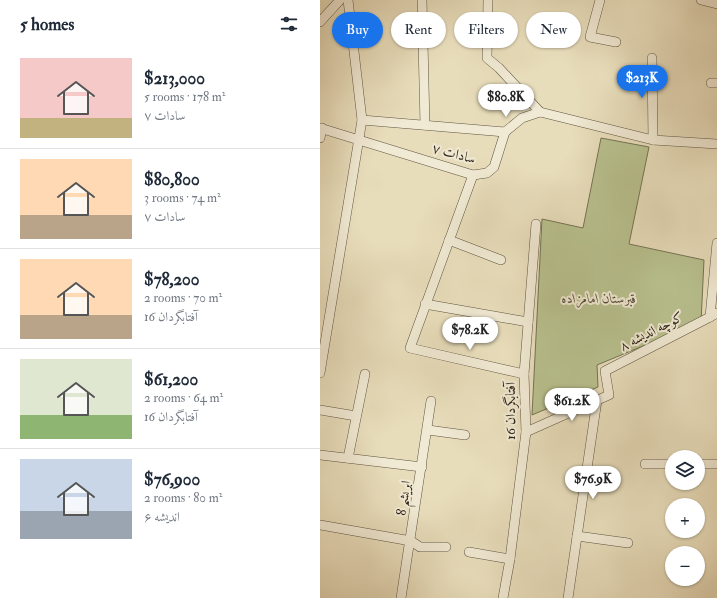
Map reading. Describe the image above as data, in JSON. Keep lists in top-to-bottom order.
{
  "streets": {
    "street": [
      "سادات ۷",
      "کوچه اندیشه ۸",
      "آفتابگردان 16",
      "ابریشم 8"
    ]
  },
  "parks": ["قبرستان امامزاده"],
  "page": {
    "heading": "5 homes",
    "chip": [
      "Buy",
      "Rent",
      "Filters",
      "New"
    ],
    "list": [
      {
        "name": "$213,000",
        "note": "5 rooms · 178 m² · سادات ۷"
      },
      {
        "name": "$80,800",
        "note": "3 rooms · 74 m² · سادات ۷"
      },
      {
        "name": "$78,200",
        "note": "2 rooms · 70 m² · آفتابگردان 16"
      },
      {
        "name": "$61,200",
        "note": "2 rooms · 64 m² · آفتابگردان 16"
      },
      {
        "name": "$76,900",
        "note": "2 rooms · 80 m² · اندیشه ۶"
      }
    ],
    "price": [
      "$213K",
      "$80.8K",
      "$78.2K",
      "$61.2K",
      "$76.9K"
    ],
    "map_buttons": ["+", "−"]
  }
}
